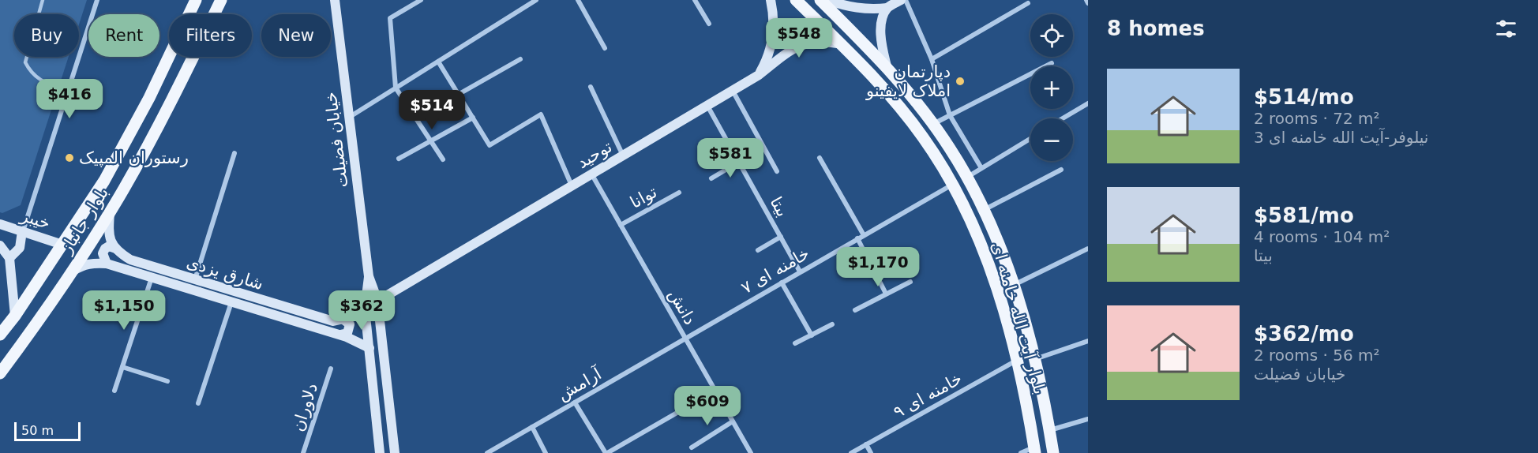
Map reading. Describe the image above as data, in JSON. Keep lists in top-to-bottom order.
{
  "streets": {
    "main road": ["بلوار جانباز", "بلوار آیت الله خامنه ای"],
    "street": [
      "خیابان فضیلت",
      "توحید",
      "توانا",
      "بیتا",
      "خیبر",
      "خامنه ای ۷",
      "شارق یزدی",
      "دانش",
      "آرامش",
      "خامنه ای ۹",
      "دلاوران"
    ]
  },
  "crossings": [
    ["خیابان فضیلت", "توحید"],
    ["توحید", "بیتا"],
    ["توحید", "دانش"],
    ["توحید", "بلوار آیت الله خامنه ای"],
    ["توانا", "دانش"],
    ["بیتا", "خامنه ای ۷"],
    ["خیبر", "بلوار جانباز"],
    ["خامنه ای ۷", "دانش"],
    ["خامنه ای ۷", "بلوار آیت الله خامنه ای"],
    ["خامنه ای ۷", "آرامش"],
    ["دانش", "آرامش"],
    ["بلوار آیت الله خامنه ای", "خامنه ای ۹"]
  ],
  "places": ["دپارتمان املاک لایفینو", "رستوران المپیک"],
  "scale_bar": "50 m",
  "page": {
    "heading": "8 homes",
    "map_buttons": ["+", "−"],
    "chip": [
      "Buy",
      "Rent",
      "Filters",
      "New"
    ],
    "price": [
      "$548",
      "$416",
      "$514",
      "$581",
      "$1,170",
      "$1,150",
      "$362",
      "$609"
    ],
    "list": [
      {
        "name": "$514/mo",
        "note": "2 rooms · 72 m² · نیلوفر-آیت الله خامنه ای 3"
      },
      {
        "name": "$581/mo",
        "note": "4 rooms · 104 m² · بیتا"
      },
      {
        "name": "$362/mo",
        "note": "2 rooms · 56 m² · خیابان فضیلت"
      }
    ],
    "scale": "50 m"
  }
}
